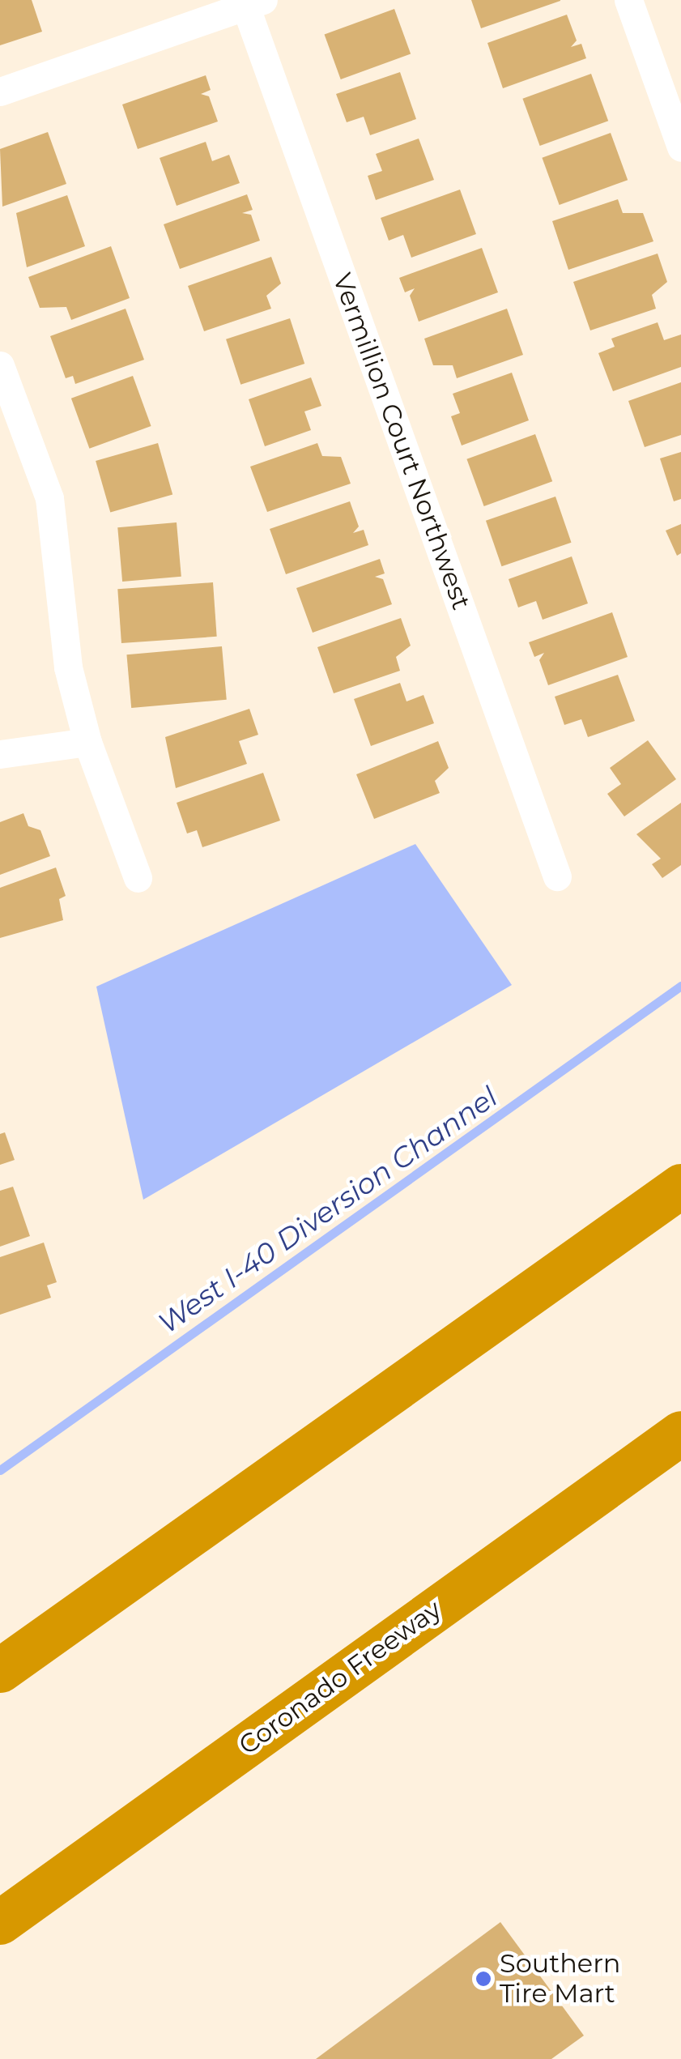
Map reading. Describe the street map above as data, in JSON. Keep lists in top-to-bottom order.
{
  "streets": {
    "highway": ["Coronado Freeway"],
    "street": ["Vermillion Court Northwest"]
  },
  "water": ["West I-40 Diversion Channel"],
  "places": ["Southern Tire Mart"]
}
